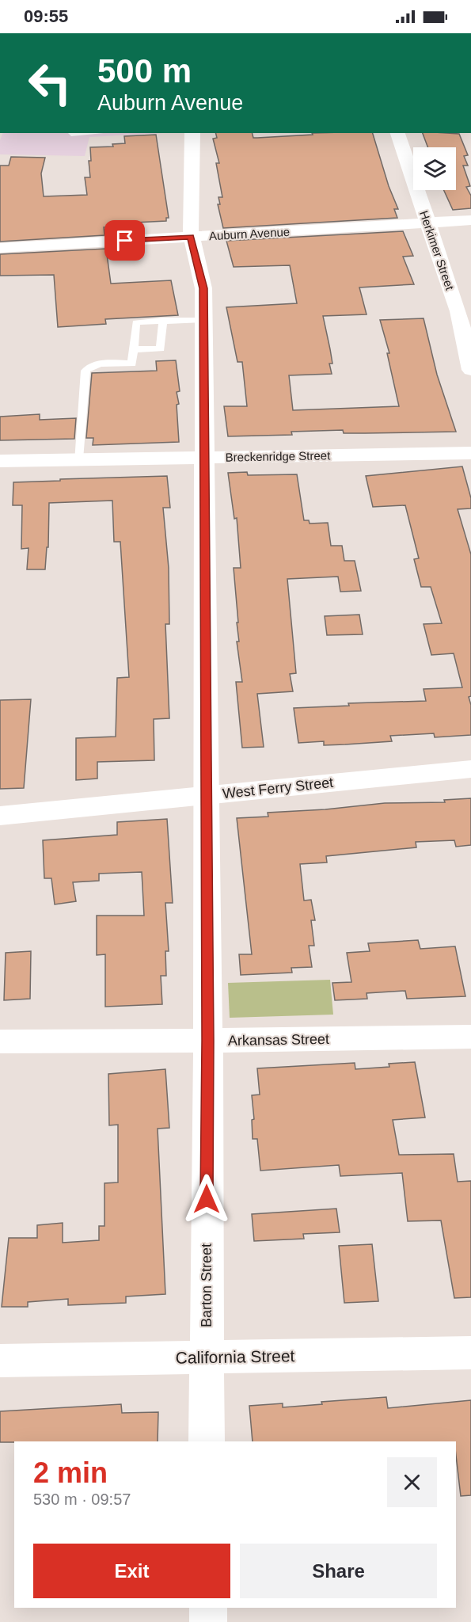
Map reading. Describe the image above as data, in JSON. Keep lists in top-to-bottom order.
{
  "streets": {
    "street": [
      "Auburn Avenue",
      "Herkimer Street",
      "Breckenridge Street",
      "West Ferry Street",
      "Arkansas Street",
      "Barton Street",
      "California Street"
    ]
  },
  "crossings": [
    ["Auburn Avenue", "Herkimer Street"],
    ["Auburn Avenue", "Barton Street"],
    ["Breckenridge Street", "Barton Street"],
    ["West Ferry Street", "Barton Street"],
    ["Arkansas Street", "Barton Street"],
    ["Barton Street", "California Street"]
  ],
  "page": {
    "status": "09:55",
    "turn": ["500 m", "Auburn Avenue"],
    "heading": ["2 min", "530 m · 09:57"],
    "buttons": ["Exit", "Share"]
  }
}
